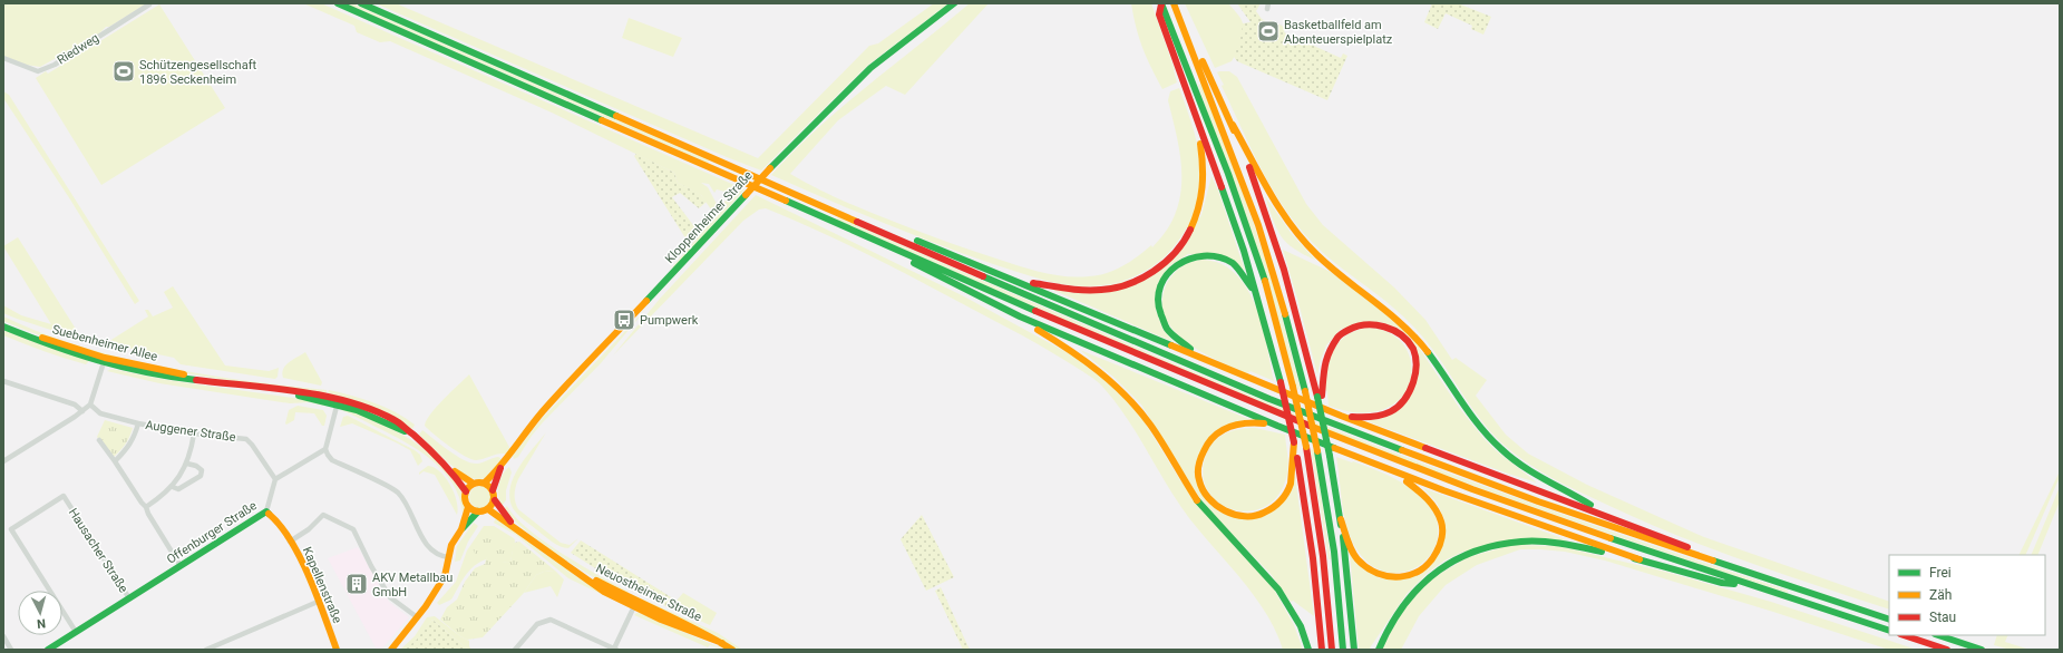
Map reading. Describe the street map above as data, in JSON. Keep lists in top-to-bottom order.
{
  "streets": {
    "main road": [
      "Kloppenheimer Straße",
      "Suebenheimer Allee",
      "Offenburger Straße",
      "Kapellenstraße",
      "Neuostheimer Straße"
    ],
    "street": ["Riedweg", "Auggener Straße", "Hausacher Straße"]
  },
  "crossings": [
    ["Kloppenheimer Straße", "Suebenheimer Allee"],
    ["Kloppenheimer Straße", "Neuostheimer Straße"],
    ["Suebenheimer Allee", "Neuostheimer Straße"],
    ["Auggener Straße", "Offenburger Straße"],
    ["Offenburger Straße", "Hausacher Straße"],
    ["Offenburger Straße", "Kapellenstraße"]
  ],
  "places": {
    "sports": ["Basketballfeld am Abenteuerspielplatz", "Schützengesellschaft 1896 Seckenheim"],
    "bus stop": ["Pumpwerk"],
    "building": ["AKV Metallbau GmbH"]
  },
  "legend": ["Frei", "Zäh", "Stau"],
  "north": "bottom"
}
